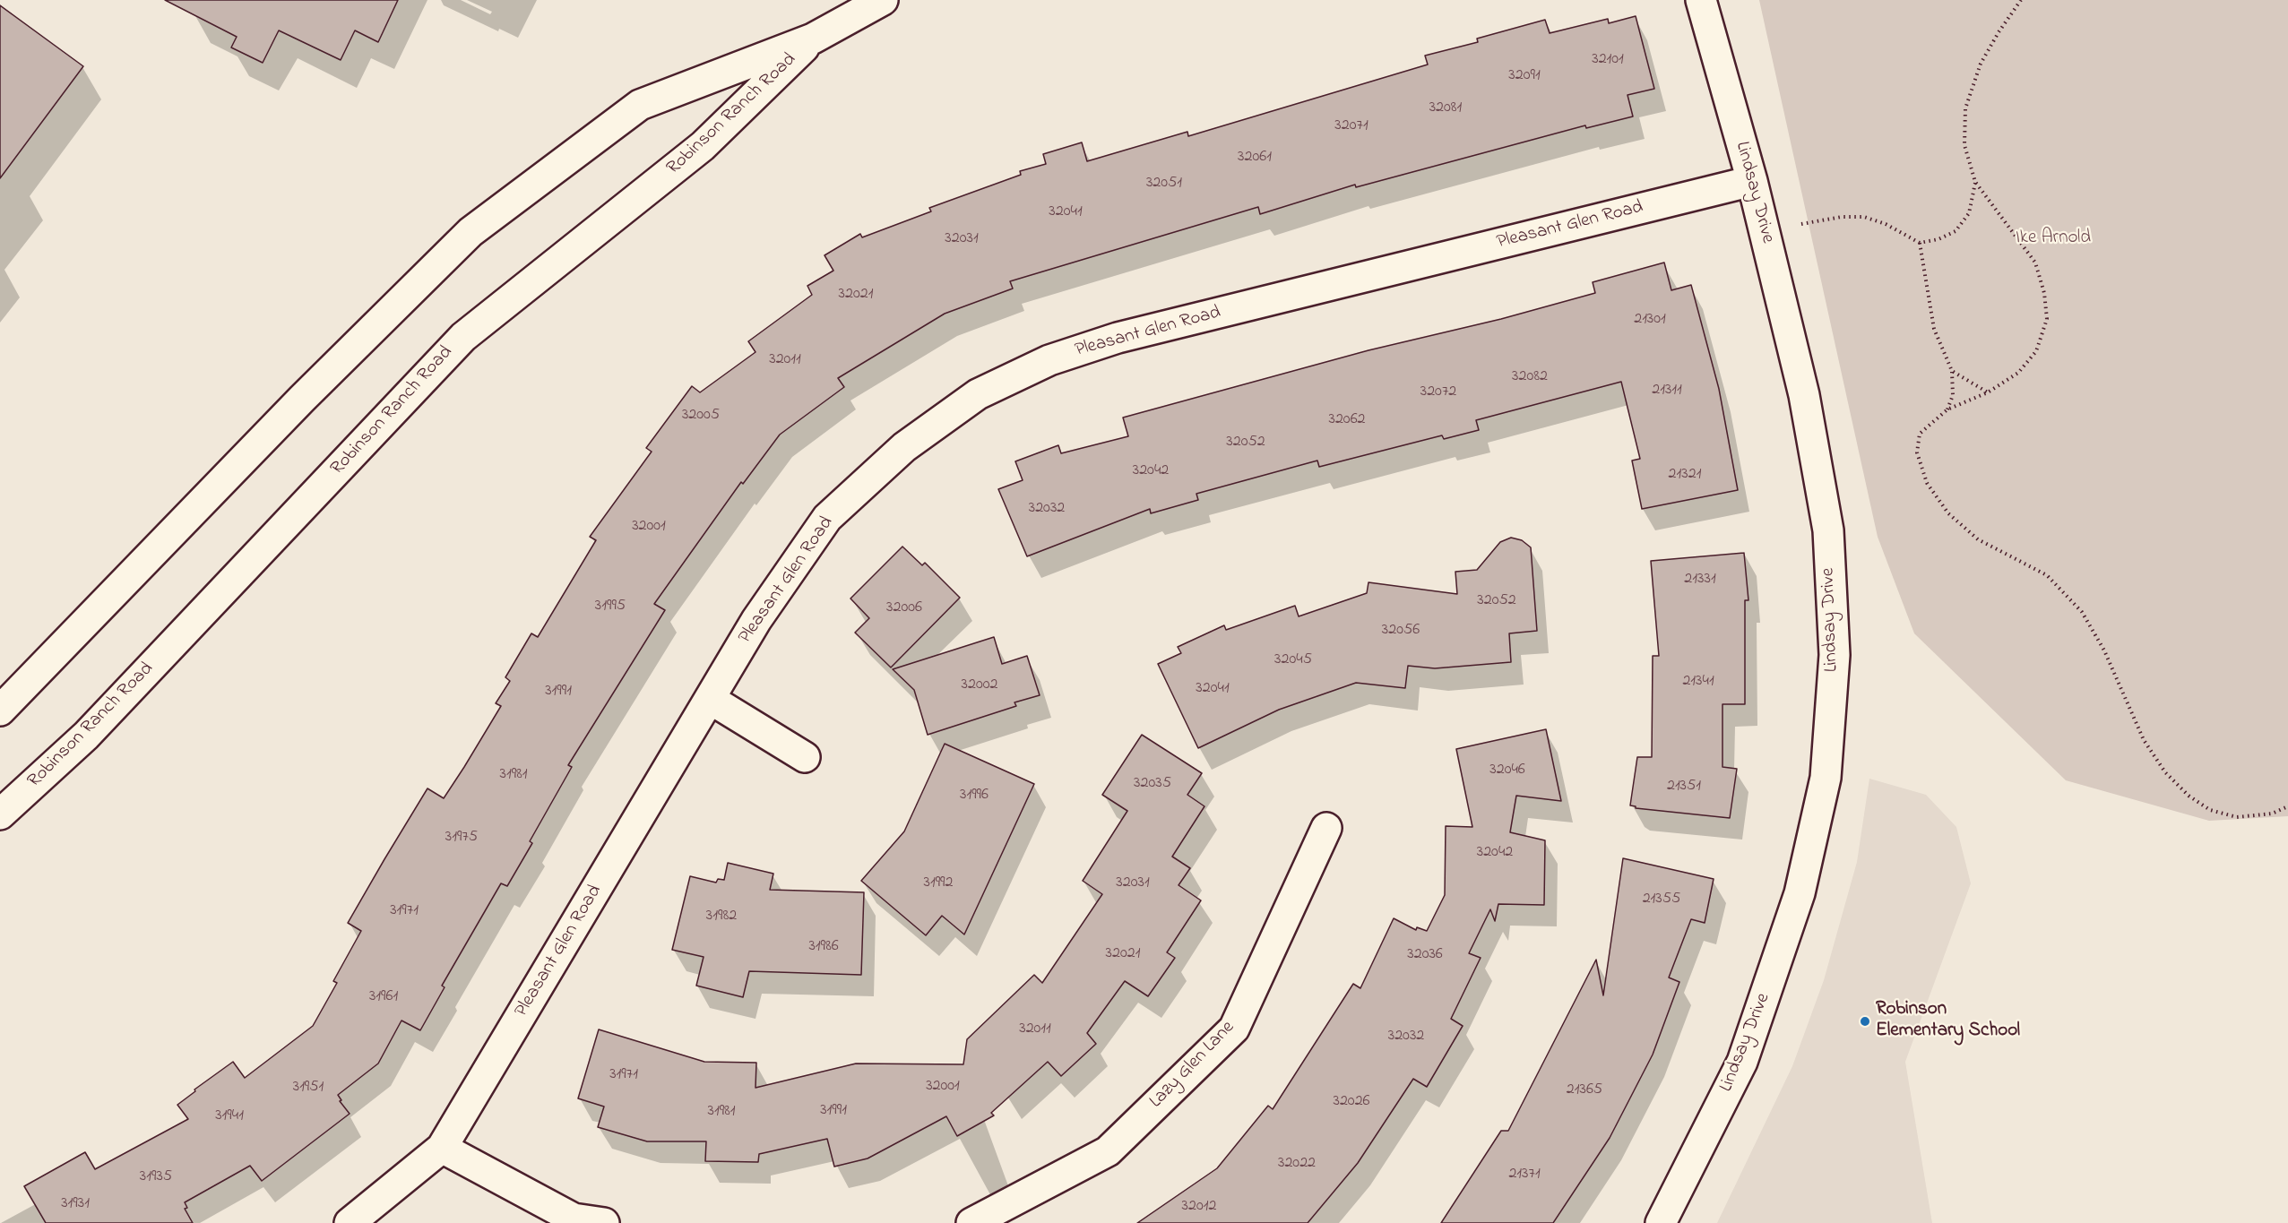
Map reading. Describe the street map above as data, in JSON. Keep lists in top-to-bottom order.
{
  "streets": {
    "street": [
      "Robinson Ranch Road",
      "Lindsay Drive",
      "Pleasant Glen Road",
      "Lazy Glen Lane"
    ]
  },
  "crossings": [
    ["Lindsay Drive", "Pleasant Glen Road"]
  ],
  "parks": ["Ike Arnold"],
  "places": ["Robinson Elementary School"],
  "house_numbers": [
    "32101",
    "32091",
    "32081",
    "32071",
    "32061",
    "32051",
    "32041",
    "32031",
    "32021",
    "21301",
    "32011",
    "32082",
    "21311",
    "32072",
    "32005",
    "32062",
    "32052",
    "32042",
    "21321",
    "32032",
    "32001",
    "21331",
    "32052",
    "31995",
    "32006",
    "32056",
    "32045",
    "21341",
    "32002",
    "32041",
    "31991",
    "32046",
    "31981",
    "32035",
    "21351",
    "31996",
    "31975",
    "32042",
    "31992",
    "32031",
    "21355",
    "31971",
    "31982",
    "31986",
    "32021",
    "32036",
    "31961",
    "32011",
    "32032",
    "31971",
    "32001",
    "31951",
    "21365",
    "32026",
    "31991",
    "31981",
    "31941",
    "32022",
    "21371",
    "31935",
    "31931",
    "32012"
  ]
}
